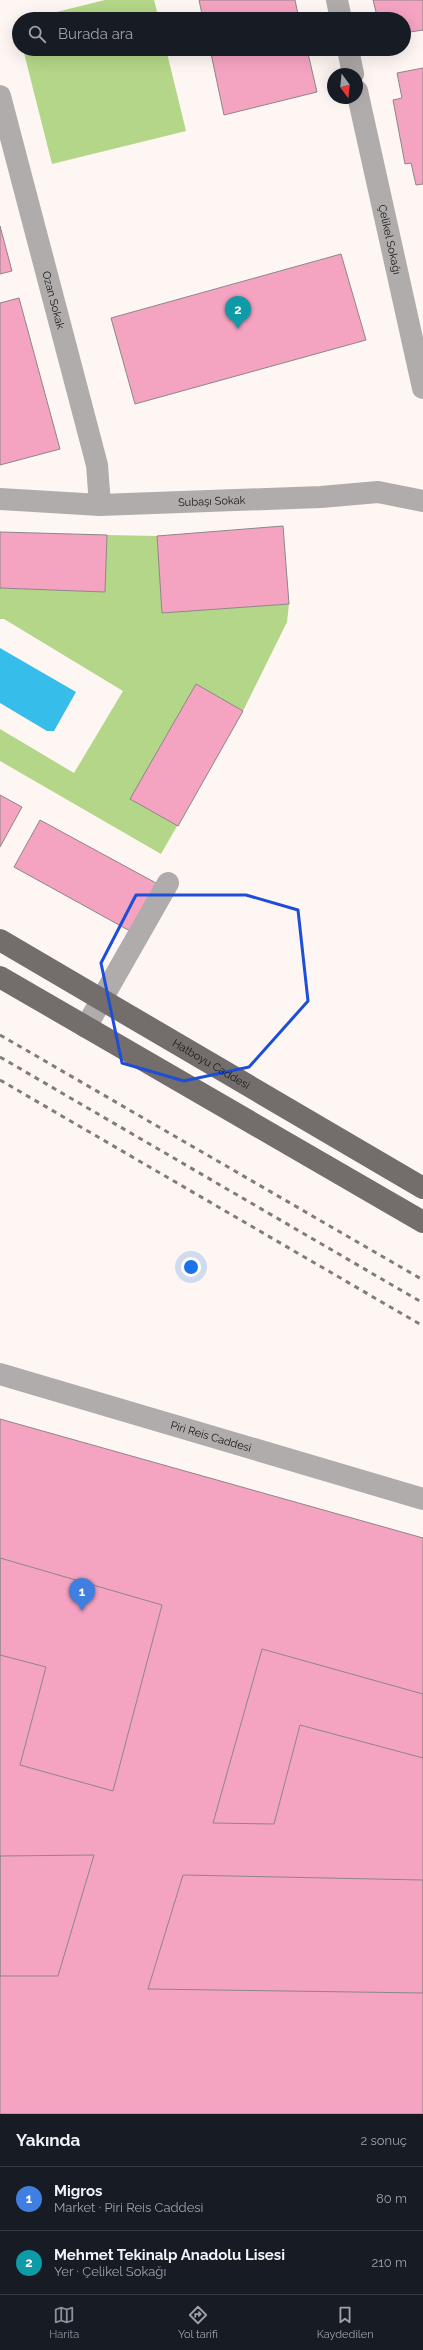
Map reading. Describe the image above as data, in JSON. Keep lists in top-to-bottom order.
{
  "streets": {
    "main road": ["Hatboyu Caddesi"],
    "street": [
      "Çelikel Sokağı",
      "Ozan Sokak",
      "Subaşı Sokak",
      "Piri Reis Caddesi"
    ]
  },
  "crossings": [
    ["Ozan Sokak", "Subaşı Sokak"]
  ],
  "north": "bottom",
  "page": {
    "search": "Burada ara",
    "pins": ["2", "1"],
    "heading": ["Yakında", "2 sonuç"],
    "list": [
      {
        "mark": "1",
        "name": "Migros",
        "note": "Market · Piri Reis Caddesi",
        "value": "80 m"
      },
      {
        "mark": "2",
        "name": "Mehmet Tekinalp Anadolu Lisesi",
        "note": "Yer · Çelikel Sokağı",
        "value": "210 m"
      }
    ],
    "nav": ["Harita", "Yol tarifi", "Kaydedilen"]
  }
}
